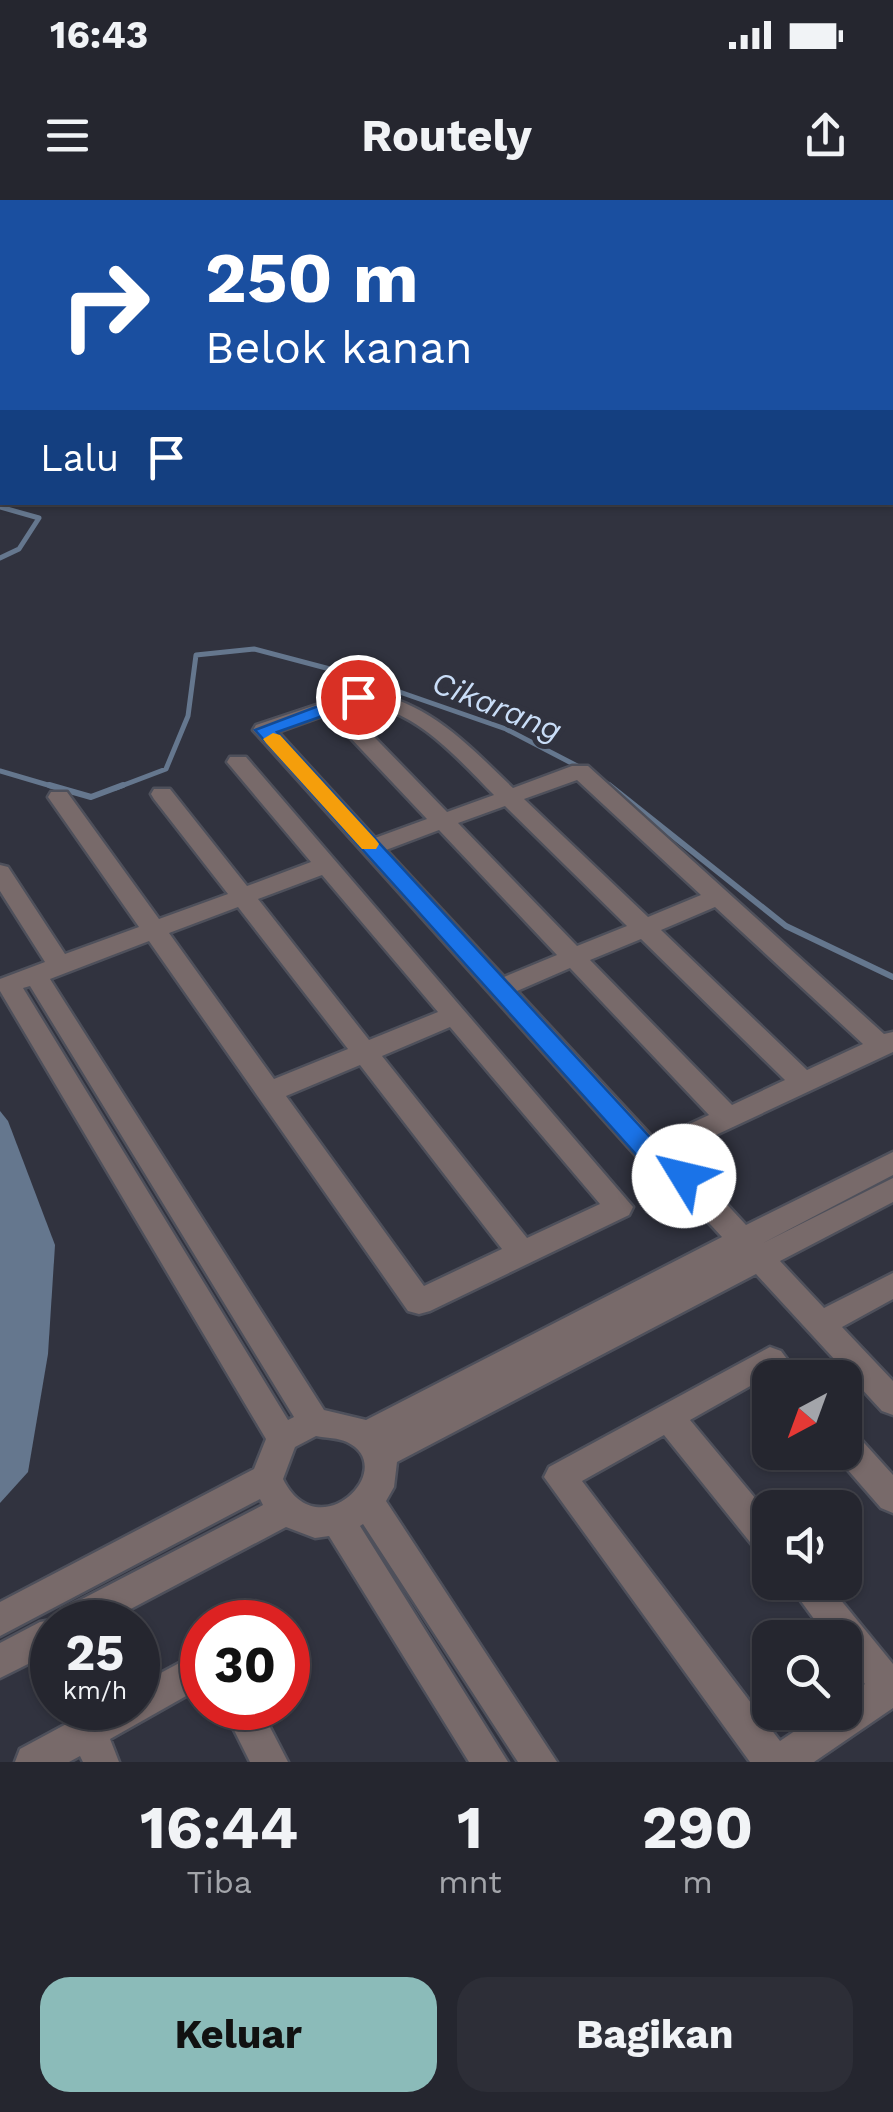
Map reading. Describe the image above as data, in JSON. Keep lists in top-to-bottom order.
{
  "water": ["Cikarang"],
  "north": "bottom left",
  "page": {
    "status": "16:43",
    "header": "Routely",
    "turn": ["250 m", "Belok kanan"],
    "then": "Lalu",
    "speed": "25 km/h",
    "limit": "30",
    "eta": [
      "16:44",
      "Tiba",
      "1",
      "mnt",
      "290",
      "m"
    ],
    "buttons": ["Keluar", "Bagikan"]
  }
}
